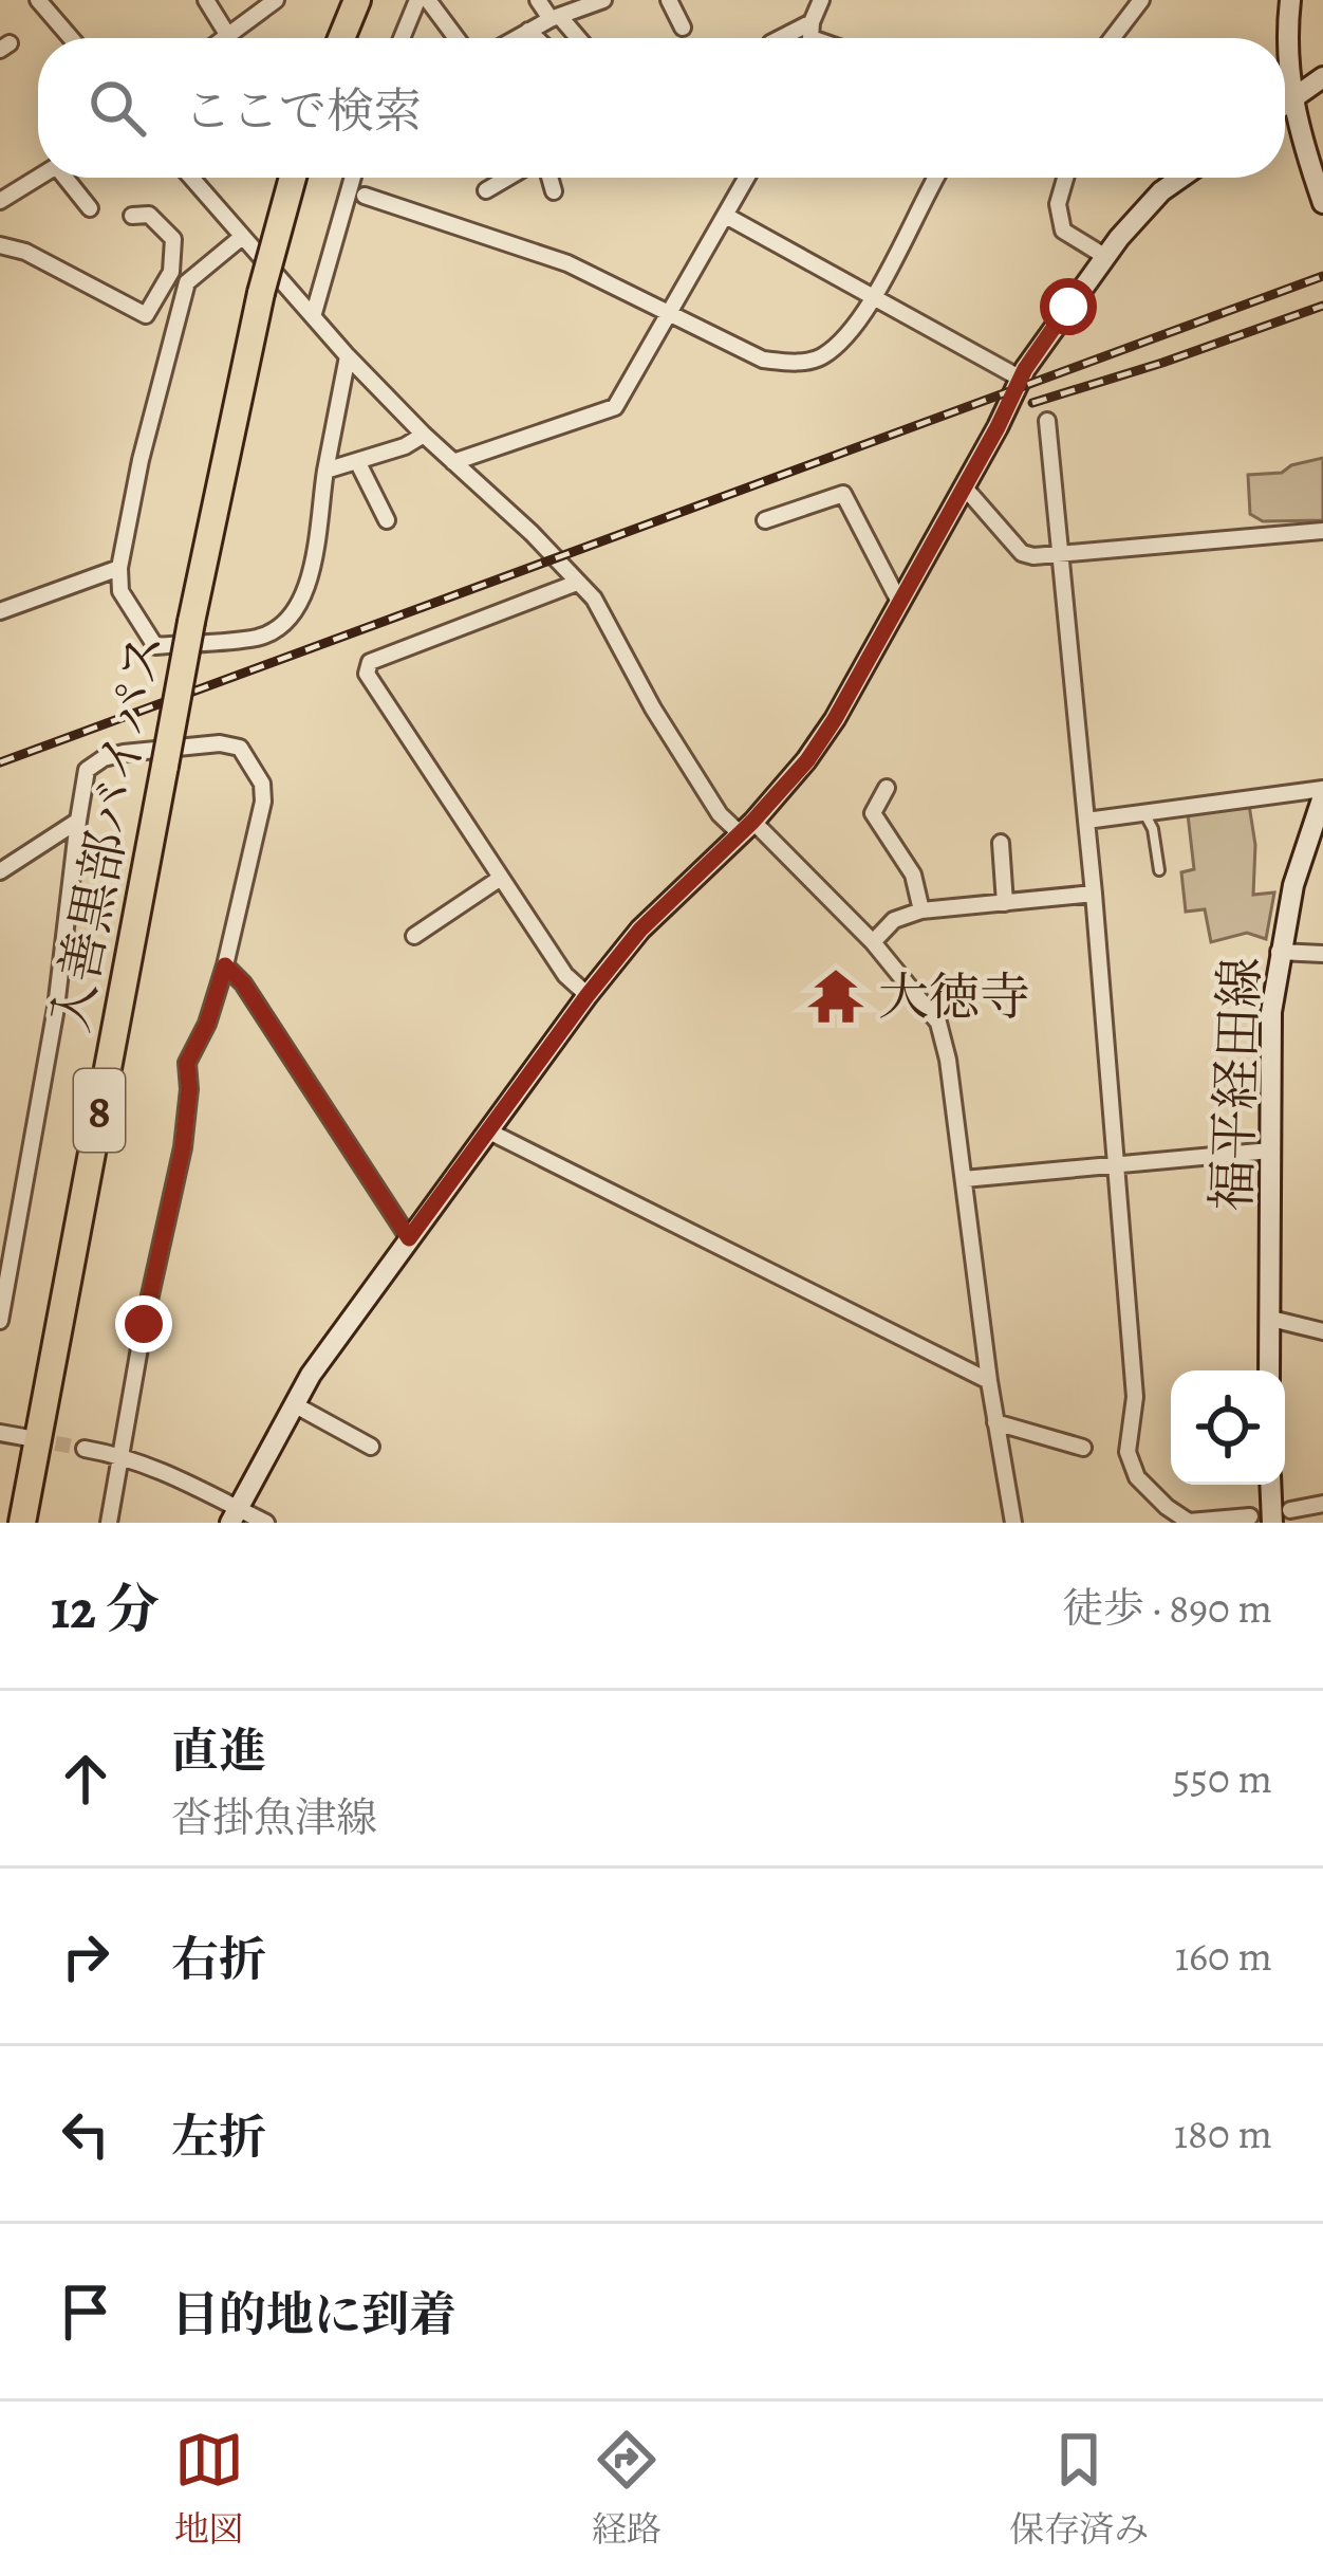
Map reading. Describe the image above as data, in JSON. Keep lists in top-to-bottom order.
{
  "streets": {
    "highway": ["入善黒部バイパス", "8"],
    "main road": ["福平経田線"]
  },
  "places": {
    "temple": ["大徳寺"]
  },
  "page": {
    "search": "ここで検索",
    "heading": ["12 分", "徒歩 · 890 m"],
    "list": [
      ["直進", "沓掛魚津線", "550 m"],
      ["右折", "160 m"],
      ["左折", "180 m"],
      "目的地に到着"
    ],
    "nav": ["地図", "経路", "保存済み"]
  }
}
